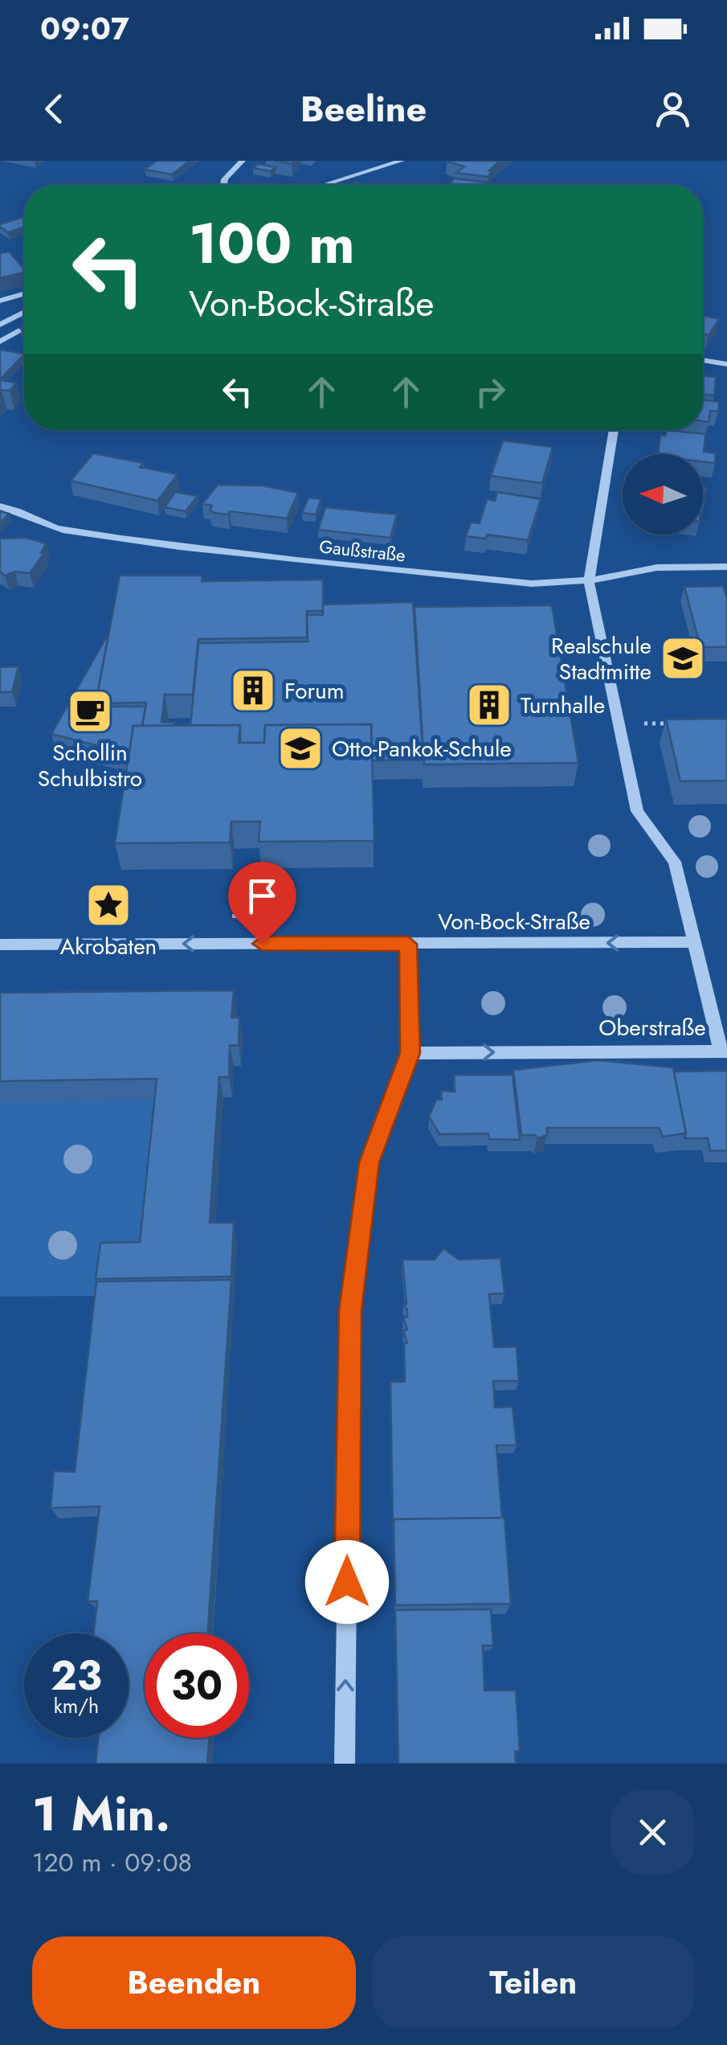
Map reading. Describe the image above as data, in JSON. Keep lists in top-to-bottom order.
{
  "streets": {
    "street": ["Gaußstraße", "Von-Bock-Straße", "Oberstraße"]
  },
  "crossings": [
    ["Gaußstraße", "Oberstraße"],
    ["Von-Bock-Straße", "Oberstraße"]
  ],
  "one_way": ["Von-Bock-Straße"],
  "places": {
    "school or university": ["Realschule Stadtmitte", "Otto-Pankok-Schule"],
    "building": ["Forum", "Turnhalle"],
    "cafe": ["Schollin Schulbistro"],
    "place": ["Akrobaten"]
  },
  "north": "left",
  "page": {
    "status": "09:07",
    "header": "Beeline",
    "turn": ["100 m", "Von-Bock-Straße"],
    "speed": "23 km/h",
    "limit": "30",
    "heading": ["1 Min.", "120 m · 09:08"],
    "buttons": ["Beenden", "Teilen"]
  }
}
